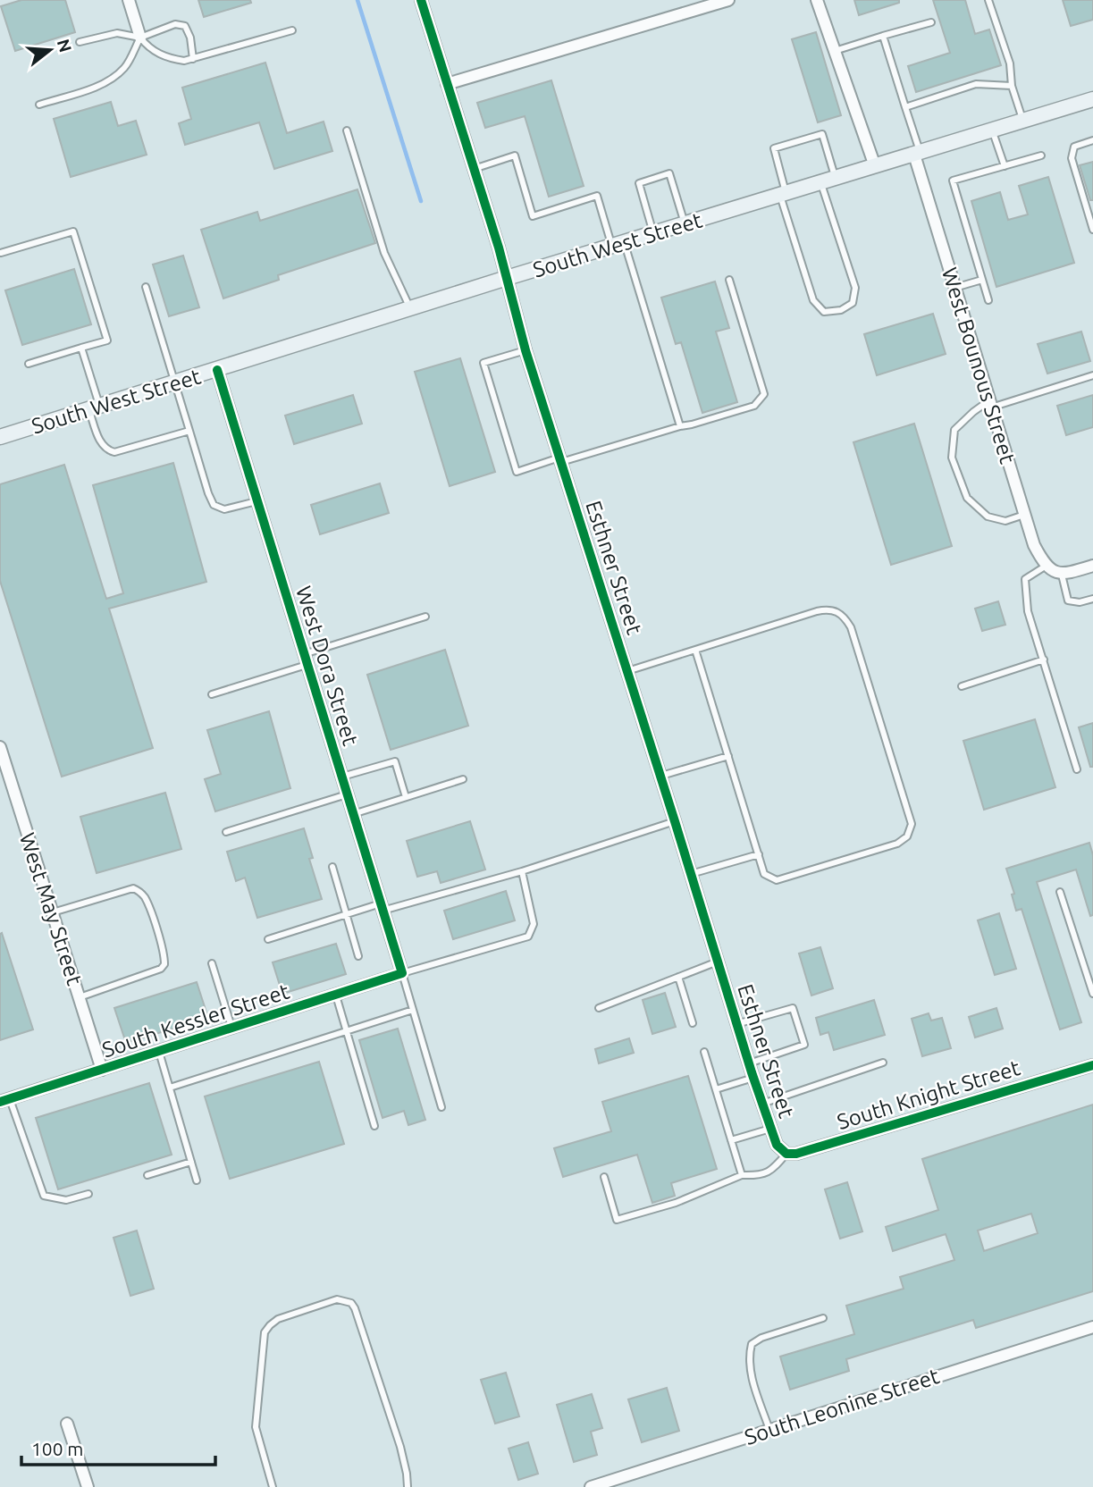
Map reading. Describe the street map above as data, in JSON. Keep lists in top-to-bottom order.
{
  "streets": {
    "main road": ["South West Street"],
    "street": [
      "West Bounous Street",
      "Esthner Street",
      "West Dora Street",
      "West May Street",
      "South Kessler Street",
      "South Knight Street",
      "South Leonine Street"
    ]
  },
  "crossings": [
    ["South West Street", "West Bounous Street"],
    ["South West Street", "Esthner Street"],
    ["South West Street", "West Dora Street"],
    ["Esthner Street", "South Knight Street"],
    ["West Dora Street", "South Kessler Street"],
    ["West May Street", "South Kessler Street"]
  ],
  "scale_bar": "100 m",
  "north": "right"
}
